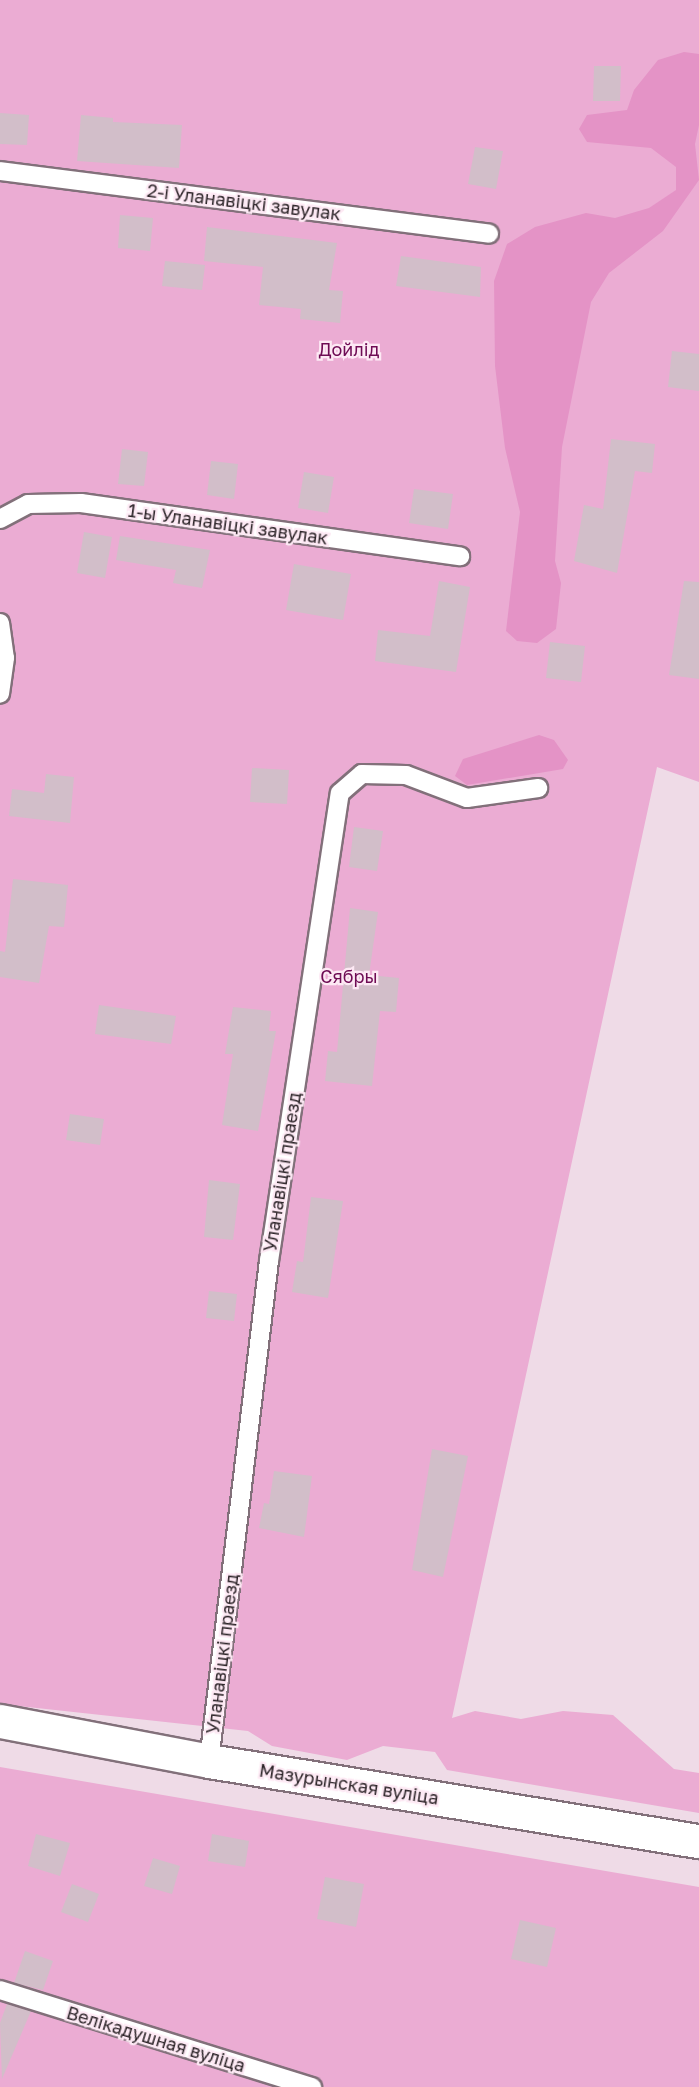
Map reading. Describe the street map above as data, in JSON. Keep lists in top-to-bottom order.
{
  "streets": {
    "street": ["Мазурынская вуліца"],
    "lane": [
      "2-і Уланавіцкі завулак",
      "1-ы Уланавіцкі завулак",
      "Уланавіцкі праезд",
      "Велікадушная вуліца"
    ]
  },
  "crossings": [
    ["Уланавіцкі праезд", "Мазурынская вуліца"]
  ],
  "parks": ["Дойлід", "Сябры"]
}
